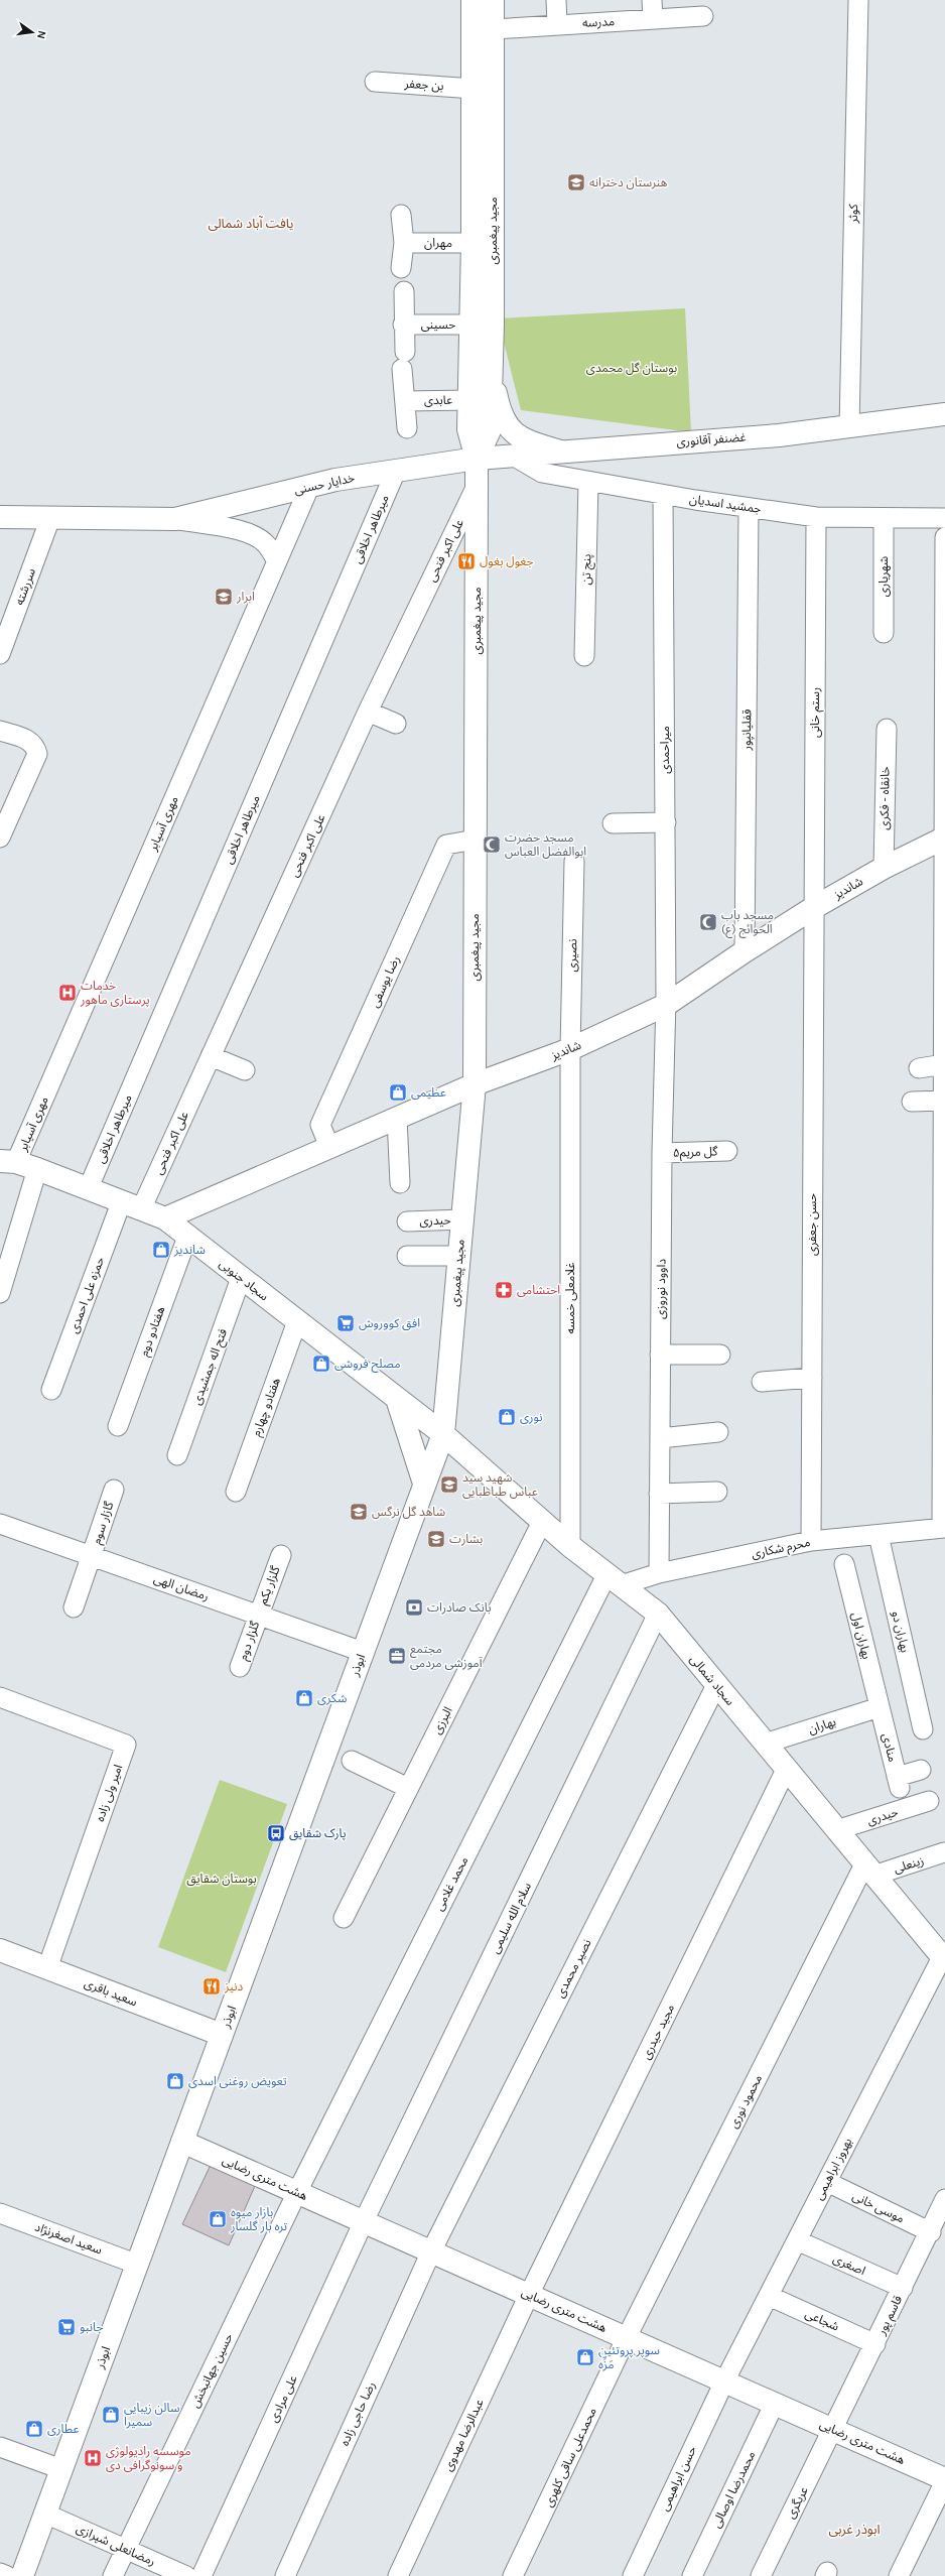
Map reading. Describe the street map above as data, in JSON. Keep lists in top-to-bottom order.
{
  "streets": {
    "main road": [
      "مجید پیغمبری",
      "غضنفر آقانوری",
      "خدایار حسنی",
      "شاندیز",
      "سجاد جنوبی",
      "ابوذر",
      "سجاد شمالی",
      "سعید باقری",
      "هشت متری رضایی"
    ],
    "street": [
      "مدرسه",
      "بن جعفر",
      "کوثر",
      "مهران",
      "حسینی",
      "عابدی",
      "جمشید اسدیان",
      "میرطاهر اخلاقی",
      "علی اکبر فتحی",
      "پنج تن",
      "شهریاری",
      "سررشته",
      "رستم خانی",
      "قفلیانپور",
      "میراحمدی",
      "خانقاه - فکری",
      "مهری آسیابر",
      "نصیری",
      "رضا یوسفی",
      "گل مریم۵",
      "حیدری",
      "حسن جعفری",
      "داوود نوروزی",
      "حمزه علی احمدی",
      "غلامعلی خمسه",
      "هفتادو دوم",
      "فتح اله جمشیدی",
      "هفتادو چهارم",
      "گازار سوم",
      "محرم شکاری",
      "گلزار یکم",
      "رمضان الهی",
      "بهاران دو",
      "بهاران اول",
      "گلزار دوم",
      "البرزی",
      "بهاران",
      "منادی",
      "امیر ولی زاده",
      "زینعلی",
      "محمد غلامی",
      "سلام الله سلیمی",
      "نصیر محمدی",
      "مجید حیدری",
      "محمود نوری",
      "بهروز ابراهیمی",
      "موسی خانی",
      "سعید اصغرنژاد",
      "اصغری",
      "قاسم پور",
      "شجاعی",
      "حسین جهانبخش",
      "علی مرادی",
      "رضا حاجی زاده",
      "عبدالرضا مهدوی",
      "محمدعلی ساقی کلهری",
      "حسن ابراهیمی",
      "محمدرضا اوصالی",
      "عربگری",
      "رمضانعلی شیرازی"
    ]
  },
  "crossings": [
    ["مدرسه", "مجید پیغمبری"],
    ["بن جعفر", "مجید پیغمبری"],
    ["کوثر", "غضنفر آقانوری"],
    ["مجید پیغمبری", "مهران"],
    ["مجید پیغمبری", "حسینی"],
    ["مجید پیغمبری", "عابدی"],
    ["مجید پیغمبری", "غضنفر آقانوری"],
    ["مجید پیغمبری", "خدایار حسنی"],
    ["مجید پیغمبری", "علی اکبر فتحی"],
    ["مجید پیغمبری", "شاندیز"],
    ["مجید پیغمبری", "رضا یوسفی"],
    ["مجید پیغمبری", "حیدری"],
    ["مجید پیغمبری", "سجاد جنوبی"],
    ["مجید پیغمبری", "ابوذر"],
    ["مجید پیغمبری", "سجاد شمالی"],
    ["غضنفر آقانوری", "خدایار حسنی"],
    ["غضنفر آقانوری", "جمشید اسدیان"],
    ["خدایار حسنی", "میرطاهر اخلاقی"],
    ["خدایار حسنی", "سررشته"],
    ["خدایار حسنی", "مهری آسیابر"],
    ["جمشید اسدیان", "پنج تن"],
    ["جمشید اسدیان", "شهریاری"],
    ["جمشید اسدیان", "رستم خانی"],
    ["جمشید اسدیان", "قفلیانپور"],
    ["جمشید اسدیان", "میراحمدی"],
    ["میرطاهر اخلاقی", "سجاد جنوبی"],
    ["علی اکبر فتحی", "سجاد جنوبی"],
    ["رستم خانی", "شاندیز"],
    ["رستم خانی", "حسن جعفری"],
    ["قفلیانپور", "شاندیز"],
    ["میراحمدی", "شاندیز"],
    ["میراحمدی", "داوود نوروزی"],
    ["خانقاه - فکری", "شاندیز"],
    ["مهری آسیابر", "سجاد جنوبی"],
    ["شاندیز", "نصیری"],
    ["شاندیز", "رضا یوسفی"],
    ["شاندیز", "حسن جعفری"],
    ["شاندیز", "سجاد جنوبی"],
    ["شاندیز", "داوود نوروزی"],
    ["شاندیز", "غلامعلی خمسه"],
    ["نصیری", "غلامعلی خمسه"],
    ["گل مریم۵", "داوود نوروزی"],
    ["حیدری", "سجاد شمالی"],
    ["حسن جعفری", "محرم شکاری"],
    ["سجاد جنوبی", "حمزه علی احمدی"],
    ["سجاد جنوبی", "هفتادو دوم"],
    ["سجاد جنوبی", "فتح اله جمشیدی"],
    ["سجاد جنوبی", "هفتادو چهارم"],
    ["سجاد جنوبی", "ابوذر"],
    ["سجاد جنوبی", "سجاد شمالی"],
    ["داوود نوروزی", "محرم شکاری"],
    ["غلامعلی خمسه", "سجاد شمالی"],
    ["گازار سوم", "رمضان الهی"],
    ["محرم شکاری", "بهاران دو"],
    ["محرم شکاری", "سجاد شمالی"],
    ["محرم شکاری", "محمد غلامی"],
    ["گلزار یکم", "رمضان الهی"],
    ["گلزار یکم", "گلزار دوم"],
    ["رمضان الهی", "گلزار دوم"],
    ["رمضان الهی", "ابوذر"],
    ["بهاران اول", "بهاران"],
    ["بهاران اول", "منادی"],
    ["ابوذر", "سجاد شمالی"],
    ["ابوذر", "سعید باقری"],
    ["ابوذر", "هشت متری رضایی"],
    ["ابوذر", "سعید اصغرنژاد"],
    ["ابوذر", "رمضانعلی شیرازی"],
    ["سجاد شمالی", "البرزی"],
    ["سجاد شمالی", "بهاران"],
    ["سجاد شمالی", "زینعلی"],
    ["سجاد شمالی", "محمد غلامی"],
    ["سجاد شمالی", "سلام الله سلیمی"],
    ["سجاد شمالی", "نصیر محمدی"],
    ["سجاد شمالی", "مجید حیدری"],
    ["سجاد شمالی", "محمود نوری"],
    ["سجاد شمالی", "بهروز ابراهیمی"],
    ["بهاران", "منادی"],
    ["امیر ولی زاده", "سعید باقری"],
    ["زینعلی", "محمود نوری"],
    ["محمد غلامی", "هشت متری رضایی"],
    ["محمد غلامی", "حسین جهانبخش"],
    ["سلام الله سلیمی", "هشت متری رضایی"],
    ["سلام الله سلیمی", "علی مرادی"],
    ["نصیر محمدی", "هشت متری رضایی"],
    ["نصیر محمدی", "رضا حاجی زاده"],
    ["مجید حیدری", "هشت متری رضایی"],
    ["مجید حیدری", "عبدالرضا مهدوی"],
    ["محمود نوری", "هشت متری رضایی"],
    ["محمود نوری", "محمدعلی ساقی کلهری"],
    ["بهروز ابراهیمی", "هشت متری رضایی"],
    ["بهروز ابراهیمی", "موسی خانی"],
    ["بهروز ابراهیمی", "اصغری"],
    ["بهروز ابراهیمی", "شجاعی"],
    ["بهروز ابراهیمی", "حسن ابراهیمی"],
    ["هشت متری رضایی", "قاسم پور"],
    ["هشت متری رضایی", "حسین جهانبخش"],
    ["هشت متری رضایی", "علی مرادی"],
    ["هشت متری رضایی", "رضا حاجی زاده"],
    ["هشت متری رضایی", "عبدالرضا مهدوی"],
    ["هشت متری رضایی", "محمدعلی ساقی کلهری"],
    ["هشت متری رضایی", "حسن ابراهیمی"],
    ["هشت متری رضایی", "محمدرضا اوصالی"],
    ["هشت متری رضایی", "عربگری"],
    ["موسی خانی", "قاسم پور"],
    ["اصغری", "قاسم پور"],
    ["قاسم پور", "شجاعی"],
    ["قاسم پور", "عربگری"],
    ["حسین جهانبخش", "رمضانعلی شیرازی"]
  ],
  "districts": ["یافت آباد شمالی", "ابوذر غربی"],
  "parks": ["بوستان گل محمدی", "بوستان شقایق"],
  "places": {
    "school or university": [
      "هنرستان دخترانه",
      "ابرار",
      "شهید سید عباس طباطبایی",
      "شاهد گل نرگس",
      "بشارت"
    ],
    "restaurant": ["جغول بغول", "دنیز"],
    "mosque": ["مسجد حضرت ابوالفضل العباس", "مسجد باب الحوائج (ع)"],
    "hospital": ["خدمات پرستاری ماهور", "موسسه رادیولوژی و سونوگرافی دی"],
    "shop": [
      "عظیمی",
      "شاندیز",
      "مصلح فروشی",
      "نوری",
      "شکری",
      "تعویض روغنی اسدی",
      "بازار میوه تره بار گلسار",
      "سوپر پروتئین مَزِّه",
      "سالن زیبایی سمیرا",
      "عطاری"
    ],
    "pharmacy": ["احتشامی"],
    "supermarket": ["افق کووروش", "جانبو"],
    "bank": ["بانک صادرات"],
    "office": ["مجتمع آموزشی مردمی"],
    "bus stop": ["پارک شقایق"]
  },
  "north": "right"
}
